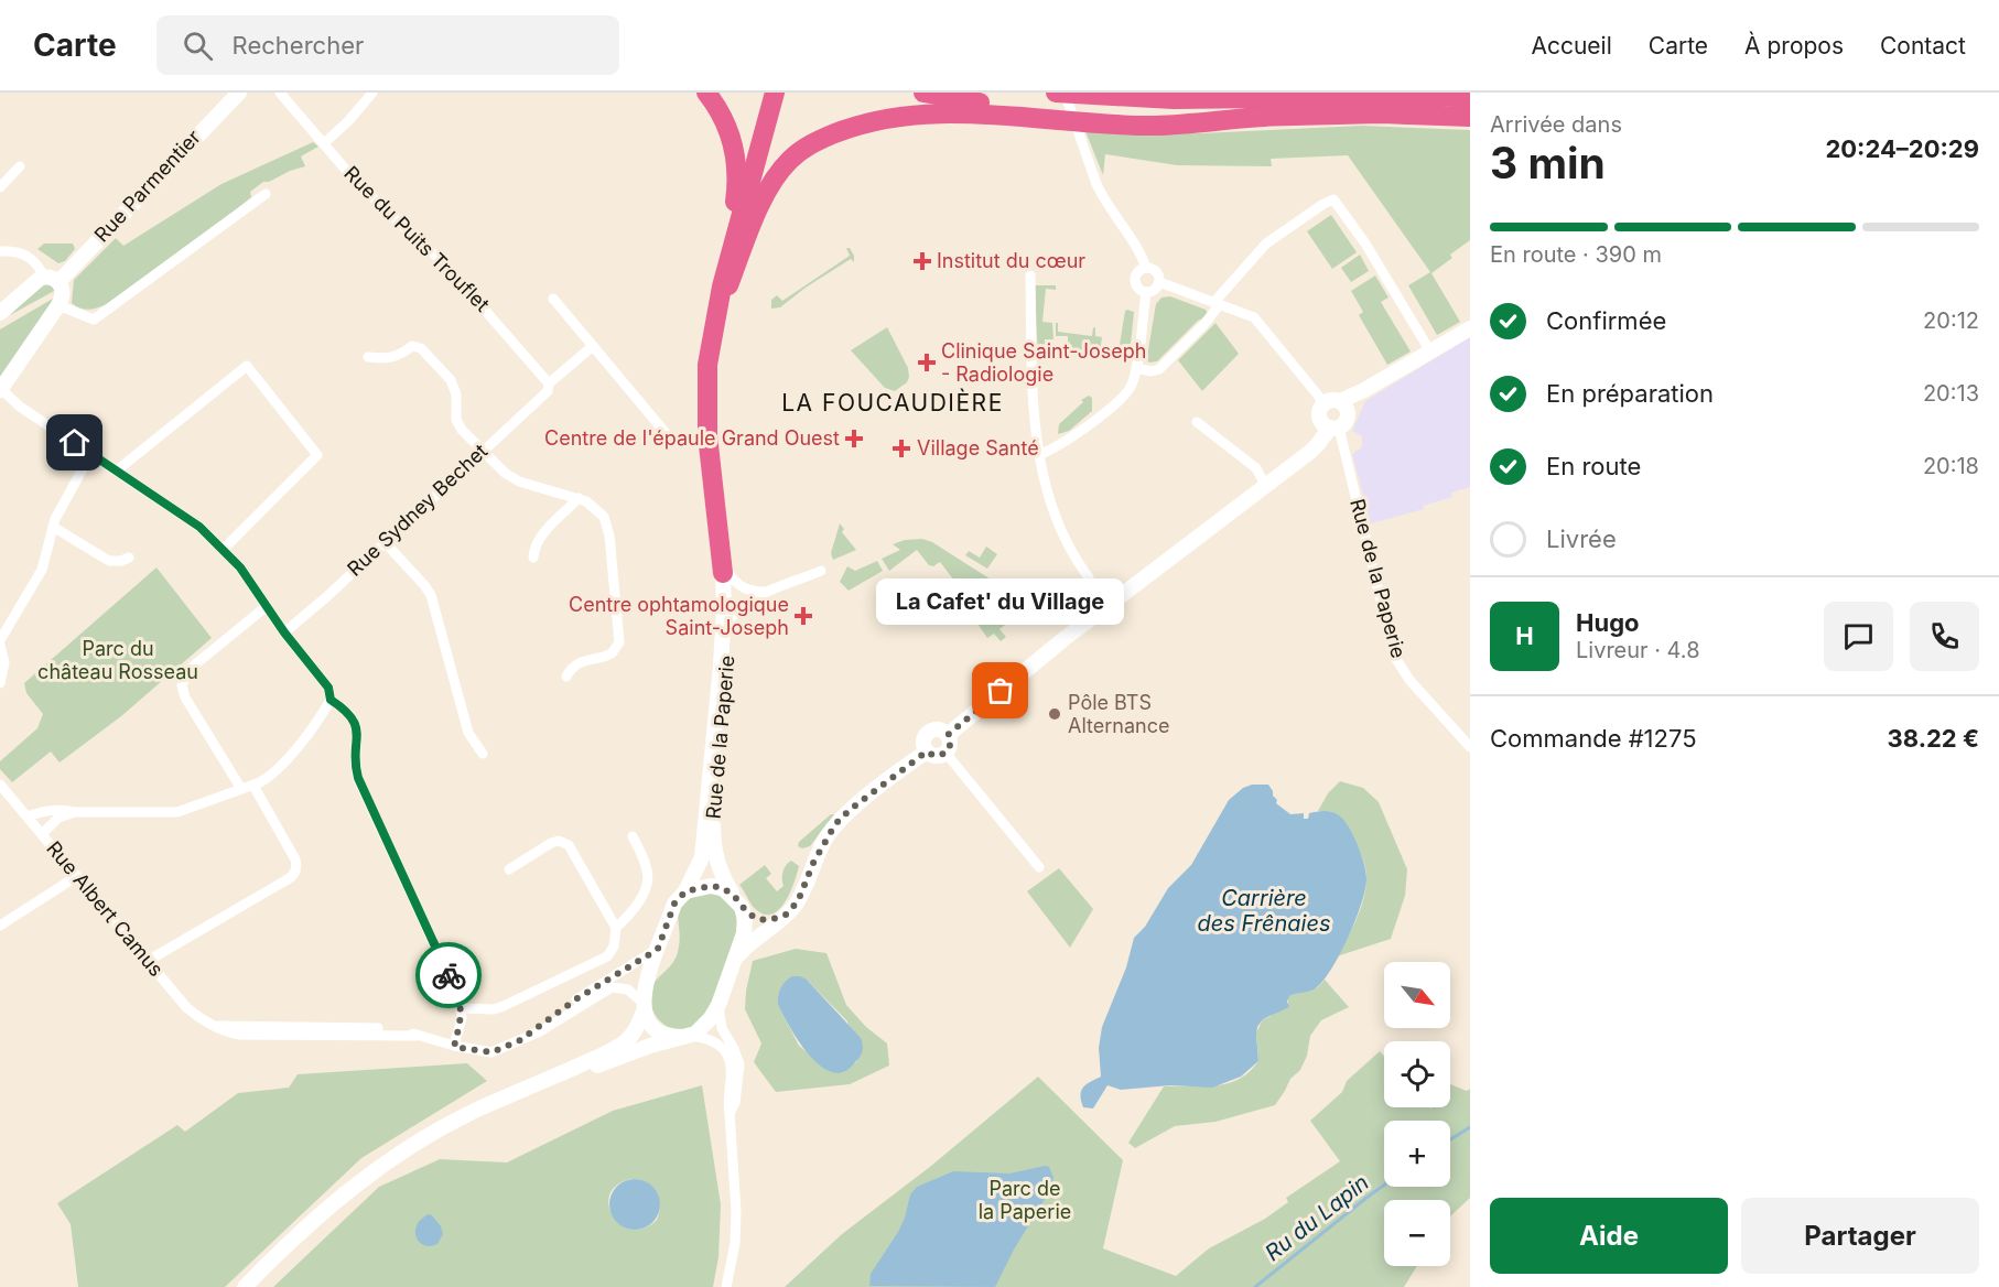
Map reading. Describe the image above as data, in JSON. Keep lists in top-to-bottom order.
{
  "streets": {
    "main road": ["Rue Parmentier", "Rue de la Paperie"],
    "street": ["Rue du Puits Trouflet", "Rue Sydney Bechet", "Rue Albert Camus"]
  },
  "crossings": [
    ["Rue du Puits Trouflet", "Rue Sydney Bechet"]
  ],
  "districts": ["LA FOUCAUDIÈRE"],
  "water": ["Carrière des Frênaies", "Ru du Lapin"],
  "parks": ["Parc du château Rosseau", "Parc de la Paperie"],
  "places": {
    "health": [
      "Institut du cœur",
      "Clinique Saint-Joseph - Radiologie",
      "Centre de l'épaule Grand Ouest",
      "Village Santé",
      "Centre ophtamologique Saint-Joseph"
    ],
    "other": ["La Cafet' du Village", "Pôle BTS Alternance"]
  },
  "north": "bottom right",
  "page": {
    "header": "Carte",
    "search": "Rechercher",
    "nav": [
      "Accueil",
      "Carte",
      "À propos",
      "Contact"
    ],
    "heading": ["3 min", "Arrivée dans", "20:24–20:29"],
    "panel": [
      "Hugo",
      "Livreur · 4.8",
      "Commande #1275",
      "38.22 €"
    ],
    "bar": "En route · 390 m",
    "list": [
      ["Confirmée", "20:12"],
      ["En préparation", "20:13"],
      ["En route", "20:18"],
      "Livrée"
    ],
    "bubble": "La Cafet' du Village",
    "round": "H",
    "map_buttons": ["+", "−"],
    "buttons": ["Aide", "Partager"]
  }
}
